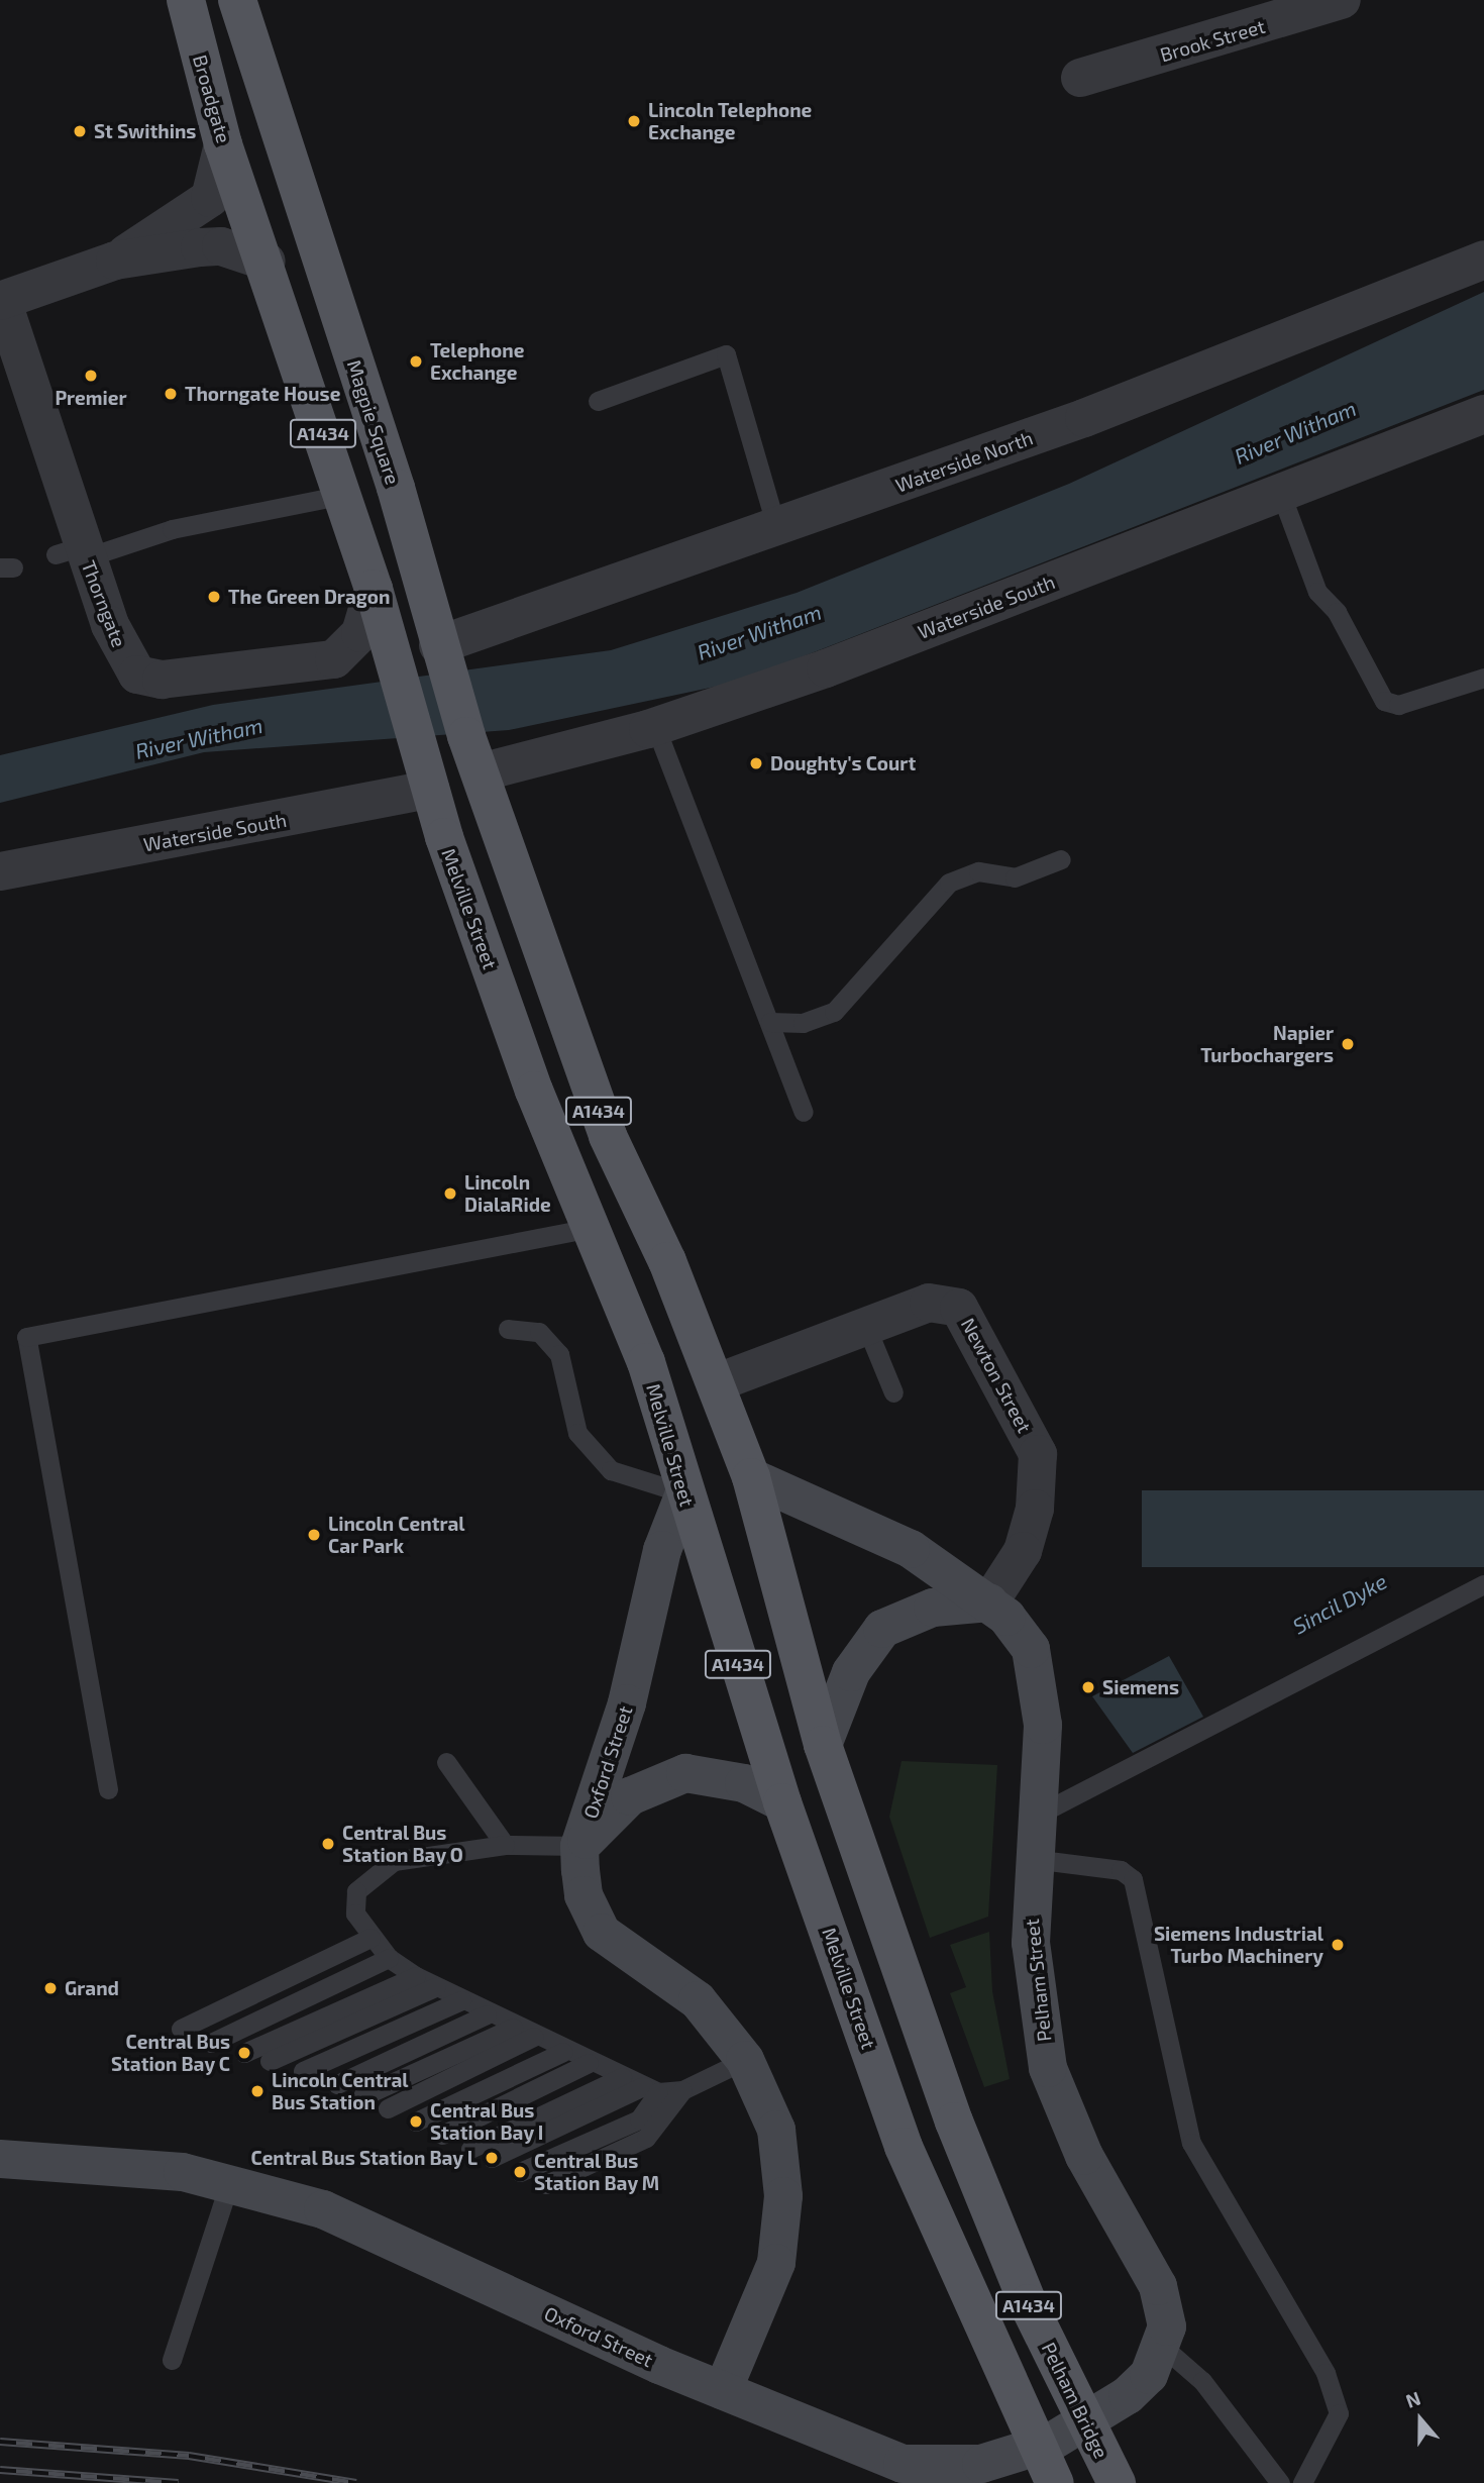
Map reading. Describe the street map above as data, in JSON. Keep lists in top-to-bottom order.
{
  "streets": {
    "main road": [
      "Broadgate",
      "Magpie Square",
      "A1434",
      "Melville Street",
      "Oxford Street",
      "Pelham Street",
      "Pelham Bridge"
    ],
    "street": [
      "Brook Street",
      "Waterside North",
      "Thorngate",
      "Waterside South",
      "Newton Street"
    ]
  },
  "crossings": [
    ["Broadgate", "A1434"],
    ["Magpie Square", "A1434"],
    ["Magpie Square", "Waterside North"],
    ["A1434", "Waterside North"],
    ["A1434", "Thorngate"],
    ["A1434", "Waterside South"],
    ["A1434", "Melville Street"],
    ["A1434", "Newton Street"],
    ["A1434", "Pelham Street"],
    ["A1434", "Pelham Bridge"],
    ["Thorngate", "Melville Street"],
    ["Waterside South", "Melville Street"],
    ["Melville Street", "Oxford Street"],
    ["Newton Street", "Pelham Street"],
    ["Oxford Street", "Pelham Street"]
  ],
  "water": ["River Witham", "Sincil Dyke"],
  "places": [
    "Lincoln Telephone Exchange",
    "St Swithins",
    "Telephone Exchange",
    "Premier",
    "Thorngate House",
    "The Green Dragon",
    "Doughty's Court",
    "Napier Turbochargers",
    "Lincoln DialaRide",
    "Lincoln Central Car Park",
    "Siemens",
    "Central Bus Station Bay O",
    "Siemens Industrial Turbo Machinery",
    "Grand",
    "Central Bus Station Bay C",
    "Lincoln Central Bus Station",
    "Central Bus Station Bay I",
    "Central Bus Station Bay L",
    "Central Bus Station Bay M"
  ],
  "north": "top"
}
